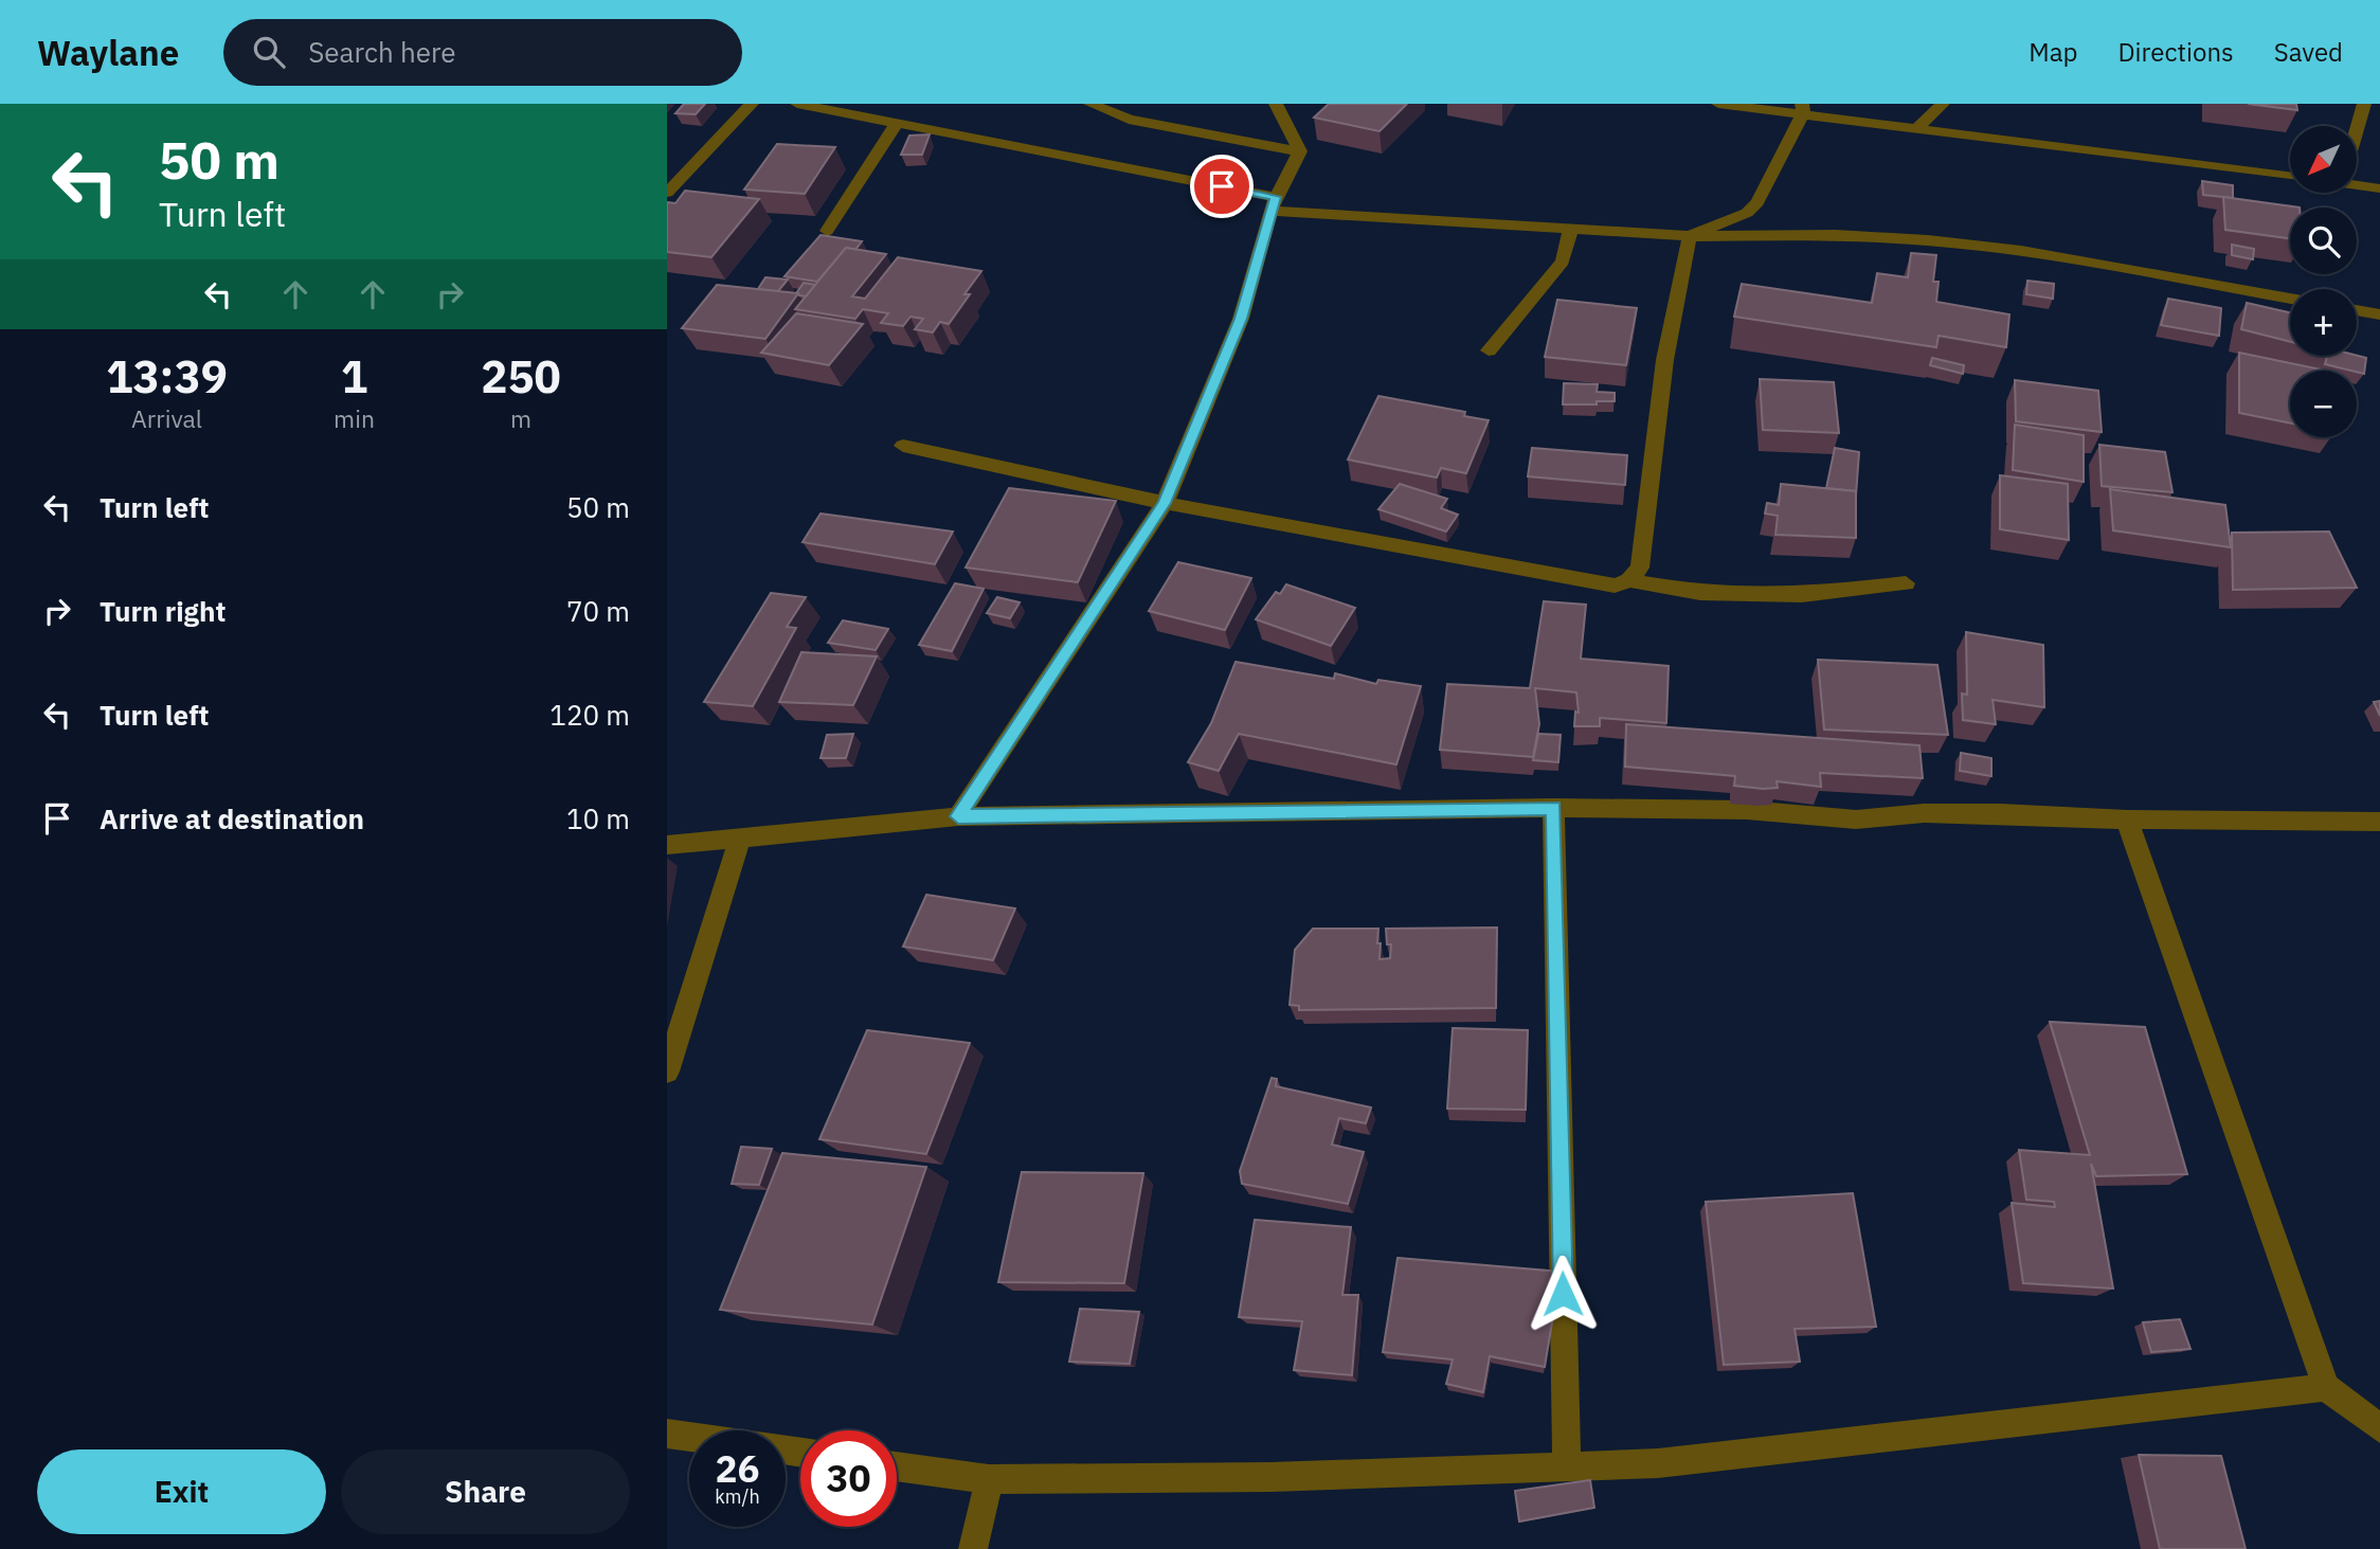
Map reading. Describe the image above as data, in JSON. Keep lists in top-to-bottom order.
{
  "north": "bottom left",
  "page": {
    "header": "Waylane",
    "search": "Search here",
    "nav": ["Map", "Directions", "Saved"],
    "turn": ["50 m", "Turn left"],
    "map_buttons": ["+", "−"],
    "eta": [
      "13:39",
      "Arrival",
      "1",
      "min",
      "250",
      "m"
    ],
    "list": [
      {
        "name": "Turn left",
        "value": "50 m"
      },
      {
        "name": "Turn right",
        "value": "70 m"
      },
      {
        "name": "Turn left",
        "value": "120 m"
      },
      {
        "name": "Arrive at destination",
        "value": "10 m"
      }
    ],
    "speed": "26 km/h",
    "limit": "30",
    "buttons": ["Exit", "Share"]
  }
}
